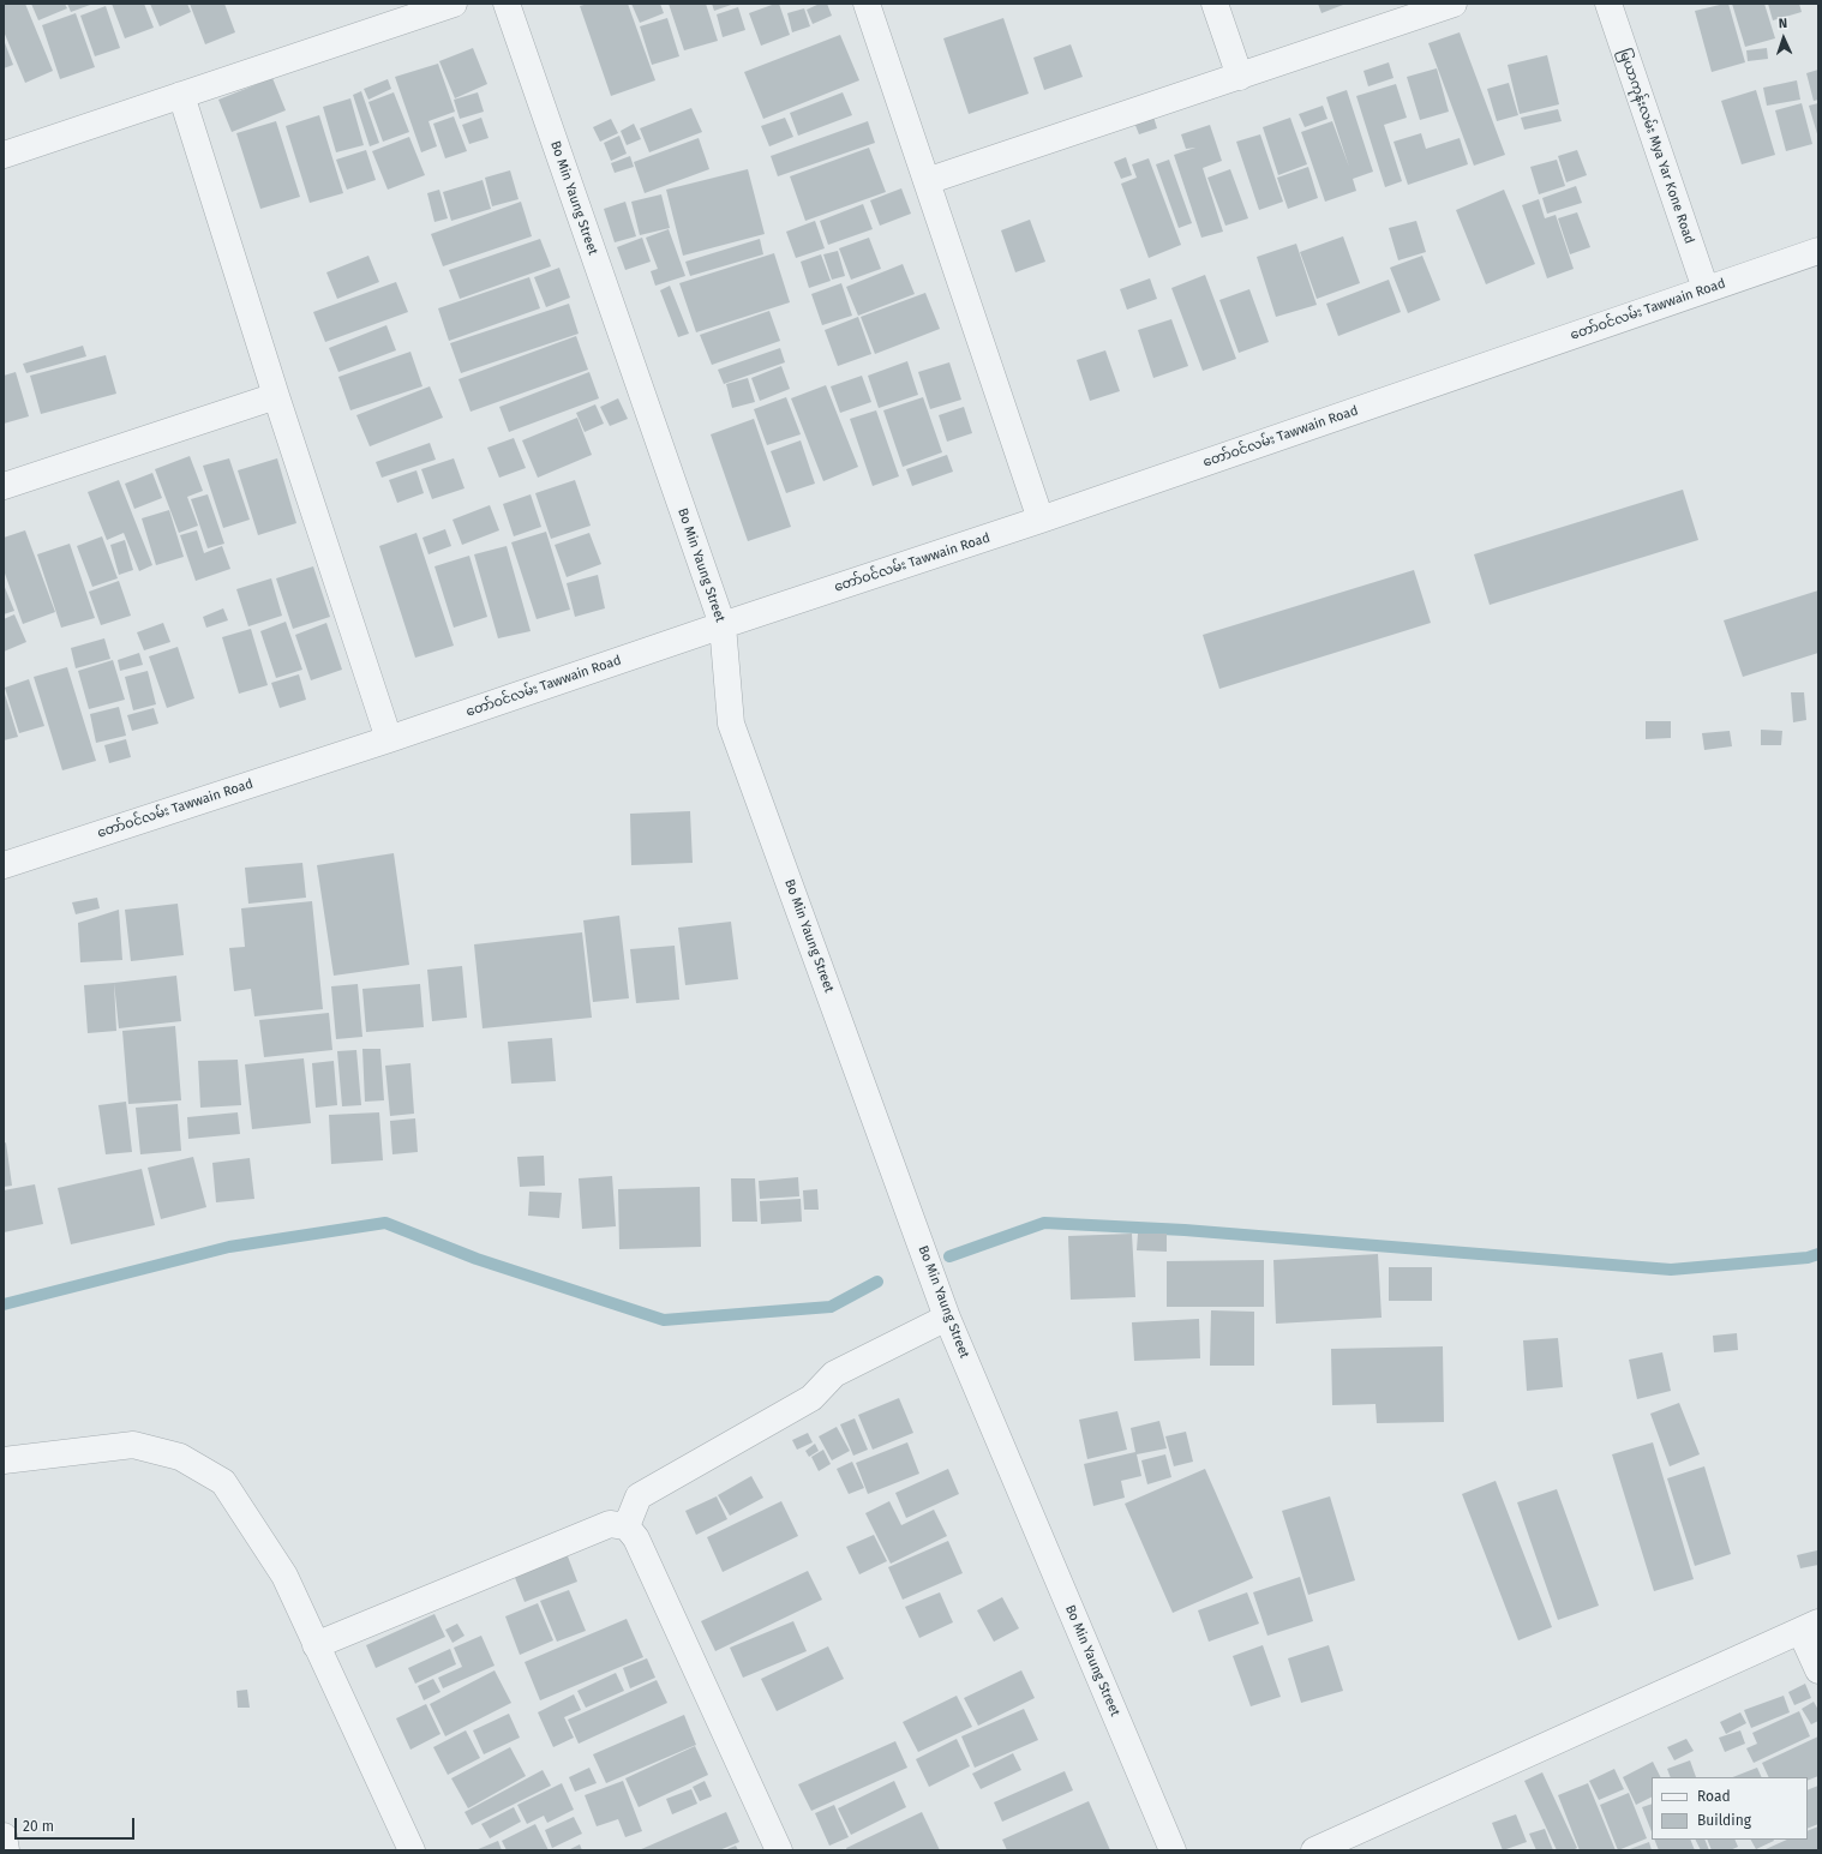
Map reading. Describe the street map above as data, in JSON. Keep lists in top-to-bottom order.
{
  "streets": {
    "street": ["မြယာကုန်းလမ်း Mya Yar Kone Road", "Bo Min Yaung Street", "တော်ဝင်လမ်း Tawwain Road"]
  },
  "crossings": [
    ["မြယာကုန်းလမ်း Mya Yar Kone Road", "တော်ဝင်လမ်း Tawwain Road"],
    ["Bo Min Yaung Street", "တော်ဝင်လမ်း Tawwain Road"]
  ],
  "legend": ["Road", "Building"],
  "scale_bar": "20 m",
  "north": "top"
}
